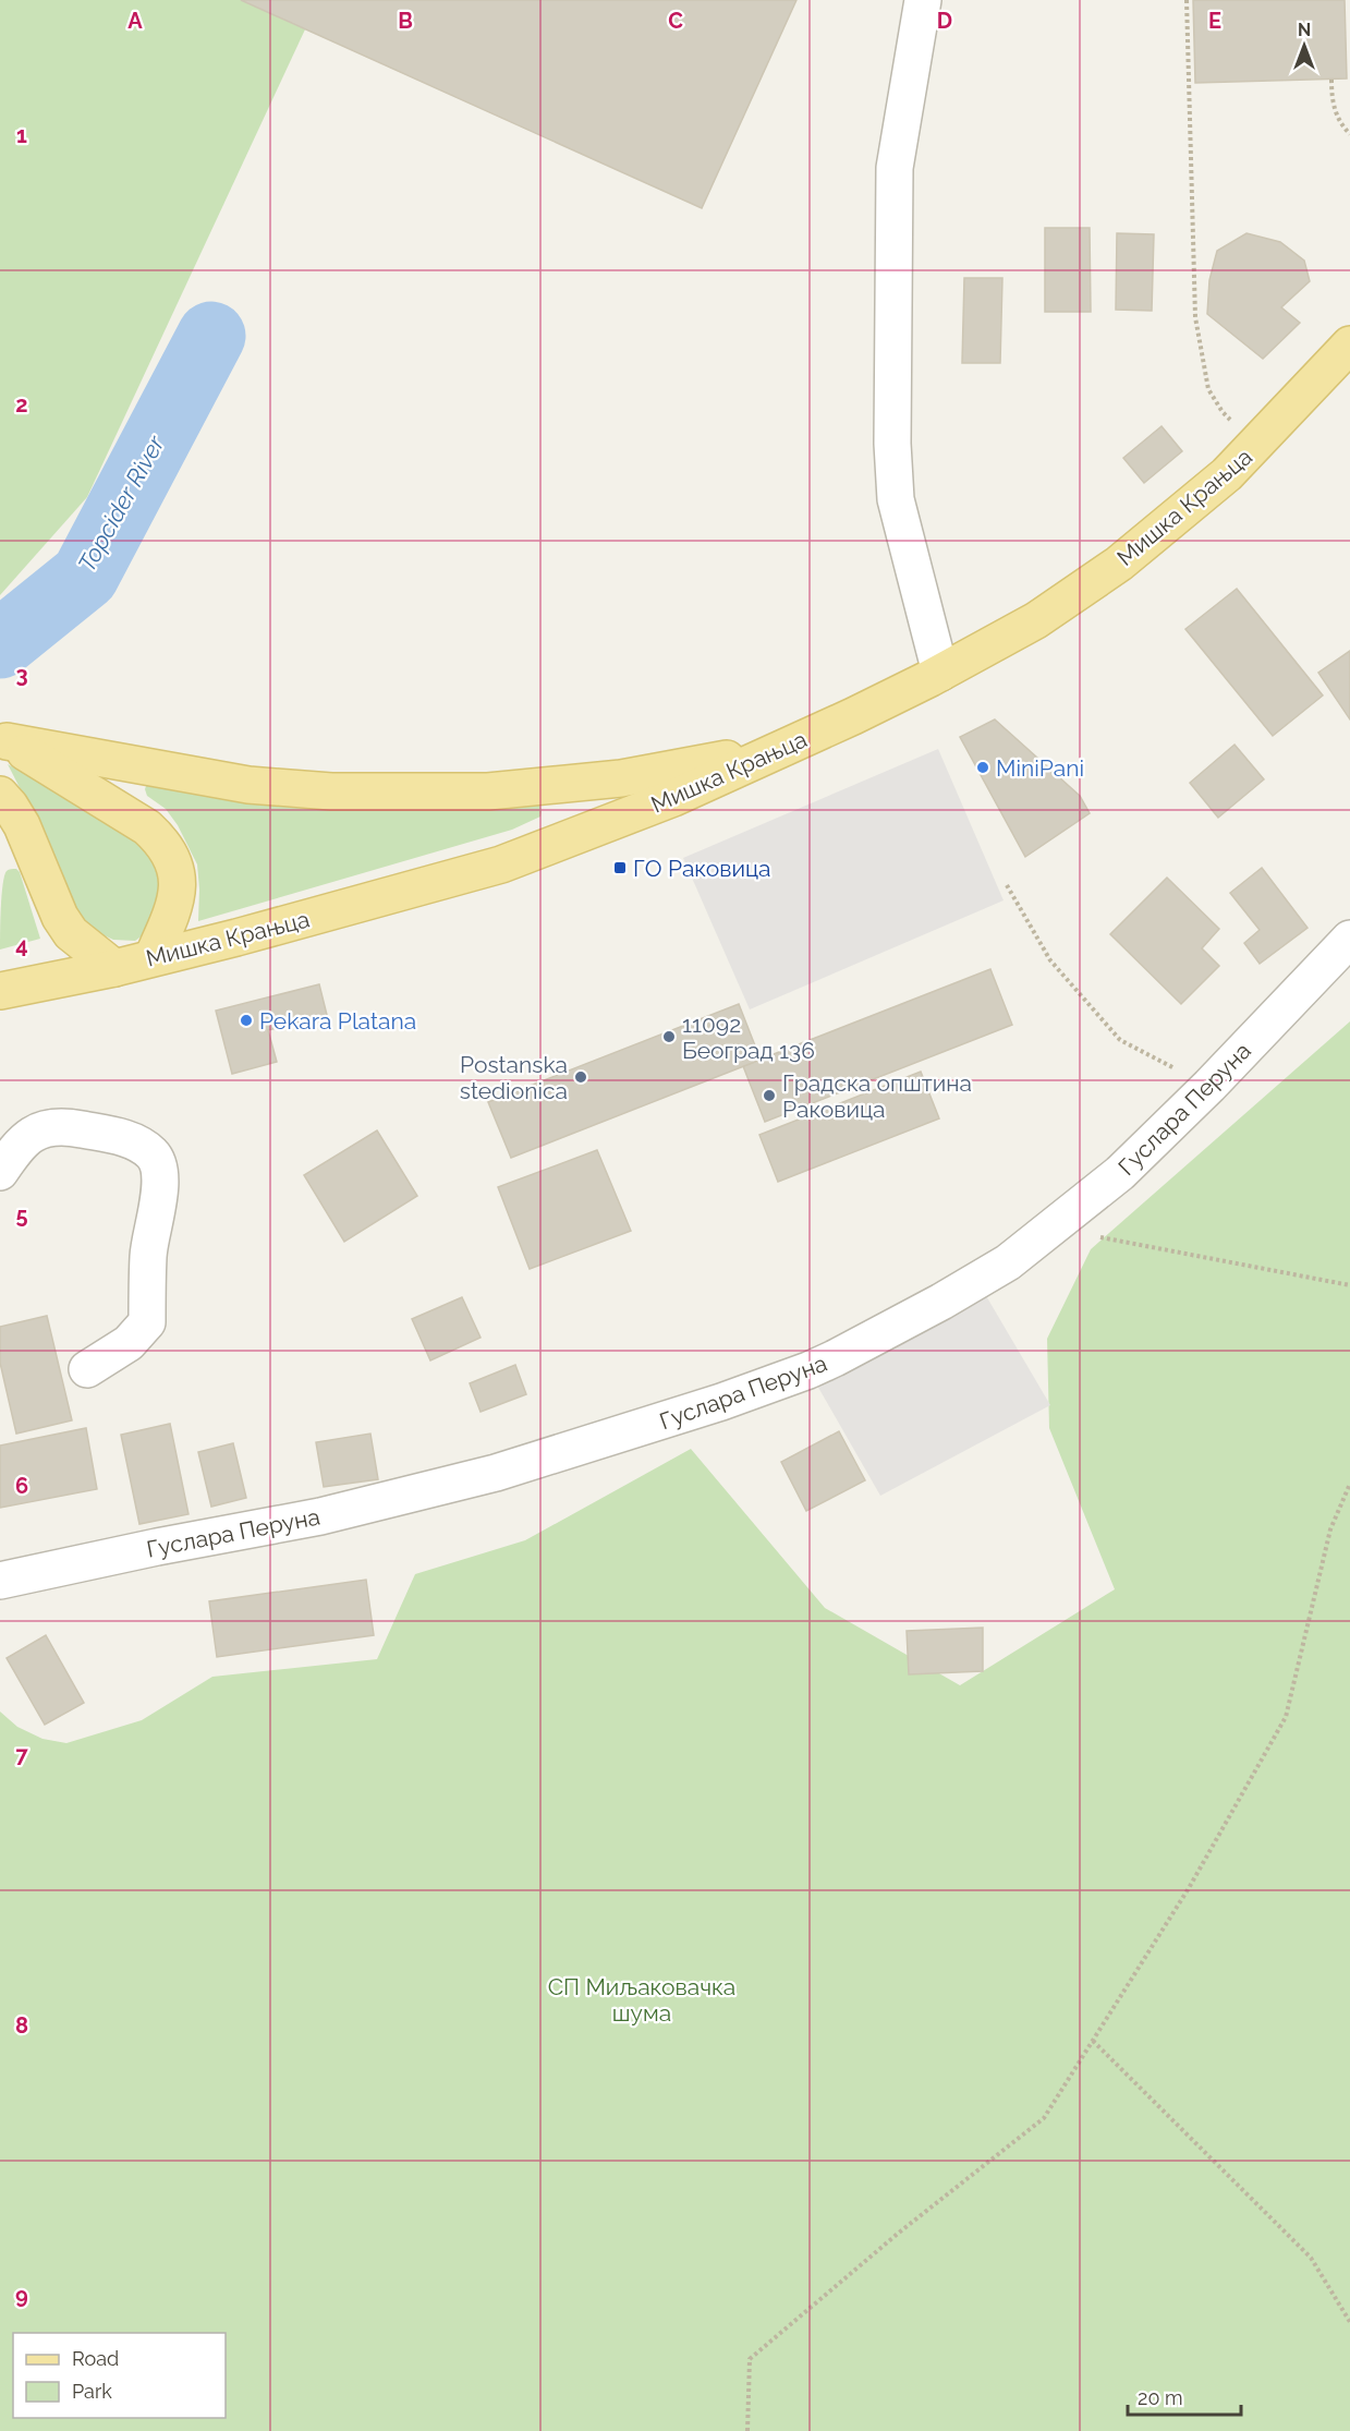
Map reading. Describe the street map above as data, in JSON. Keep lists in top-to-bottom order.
{
  "streets": {
    "main road": ["Мишка Крањца"],
    "street": ["Гуслара Перуна"]
  },
  "water": ["Topcider River"],
  "parks": ["СП Миљаковачка шума"],
  "places": {
    "other": [
      "MiniPani",
      "Pekara Platana",
      "11092 Београд 136",
      "Postanska stedionica",
      "Градска општина Раковица"
    ],
    "transit": ["ГО Раковица"]
  },
  "legend": ["Road", "Park"],
  "scale_bar": "20 m",
  "north": "top",
  "grid": {
    "columns": [
      "A",
      "B",
      "C",
      "D",
      "E"
    ],
    "rows": [
      "1",
      "2",
      "3",
      "4",
      "5",
      "6",
      "7",
      "8",
      "9"
    ]
  }
}
